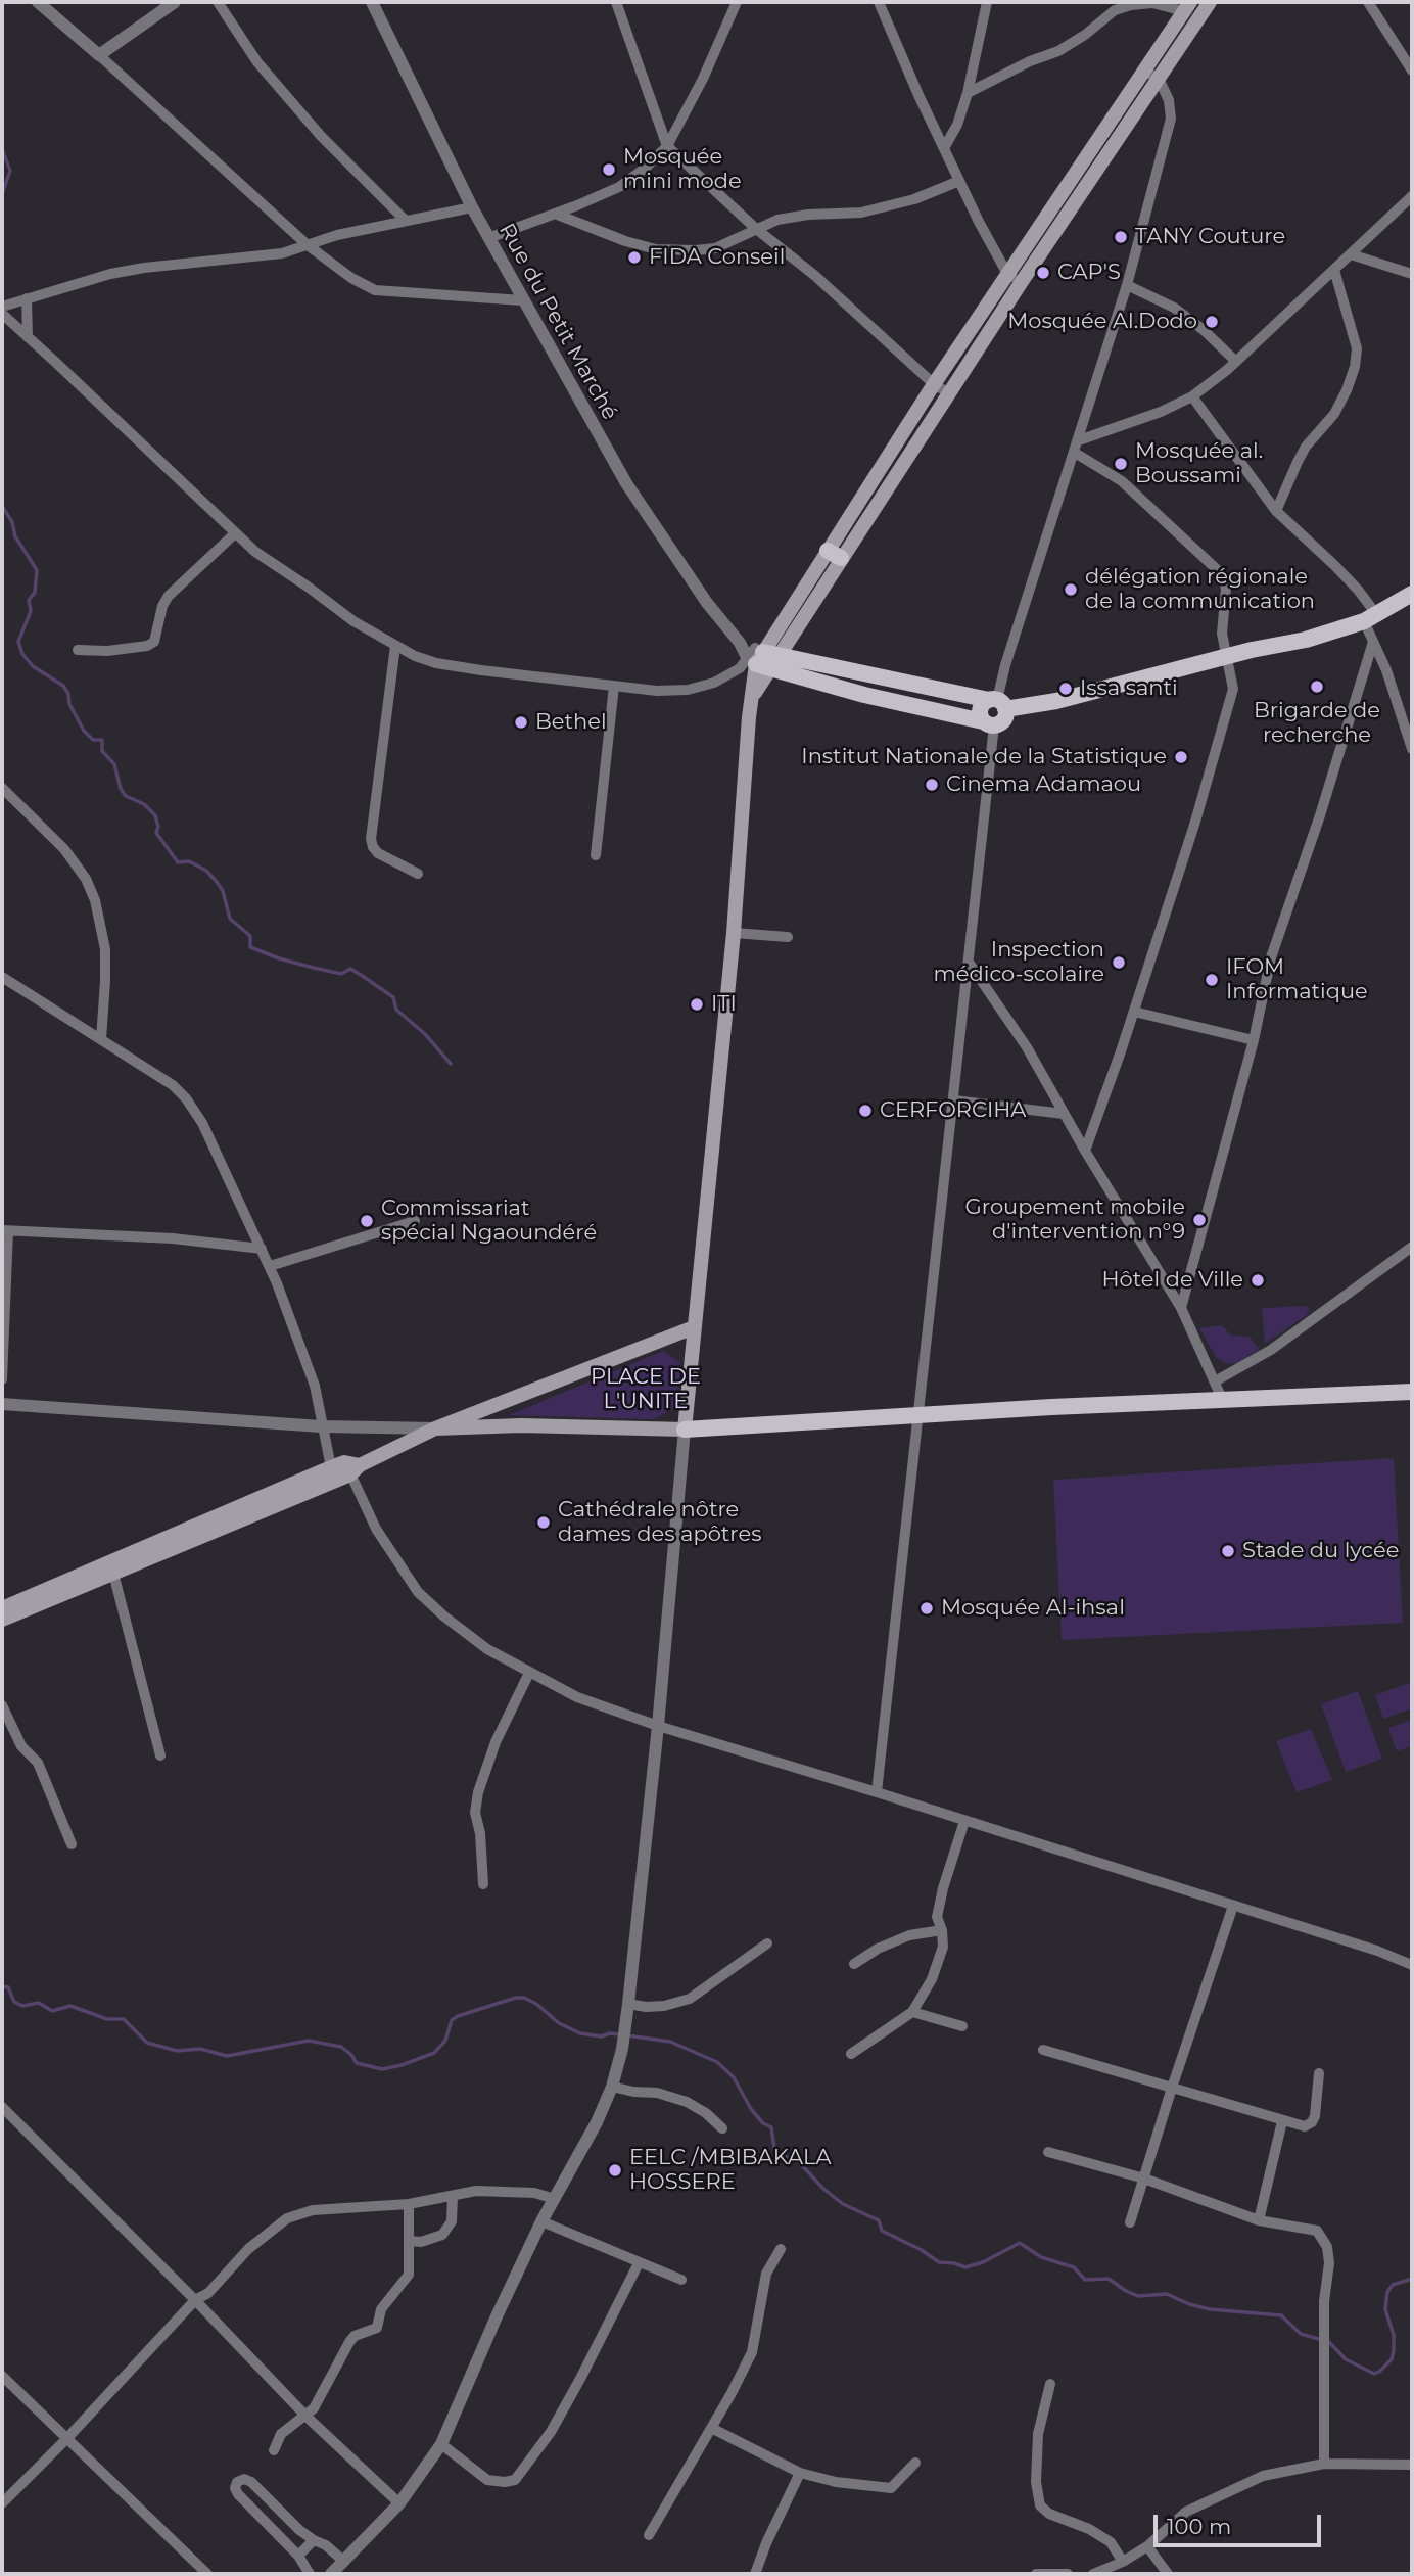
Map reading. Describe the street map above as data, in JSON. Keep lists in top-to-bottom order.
{
  "streets": {
    "street": ["Rue du Petit Marché"]
  },
  "parks": ["PLACE DE L'UNITE"],
  "places": [
    "Mosquée mini mode",
    "TANY Couture",
    "FIDA Conseil",
    "CAP'S",
    "Mosquée Al.Dodo",
    "Mosquée al. Boussami",
    "délégation régionale de la communication",
    "Brigarde de recherche",
    "Issa santi",
    "Bethel",
    "Institut Nationale de la Statistique",
    "Cinema Adamaou",
    "Inspection médico-scolaire",
    "IFOM Informatique",
    "ITI",
    "CERFORCIHA",
    "Groupement mobile d'intervention n°9",
    "Commissariat spécial Ngaoundéré",
    "Hôtel de Ville",
    "Cathédrale nôtre dames des apôtres",
    "Stade du lycée",
    "Mosquée Al-ihsaI",
    "EELC /MBIBAKALA HOSSERE"
  ],
  "scale_bar": "100 m"
}
